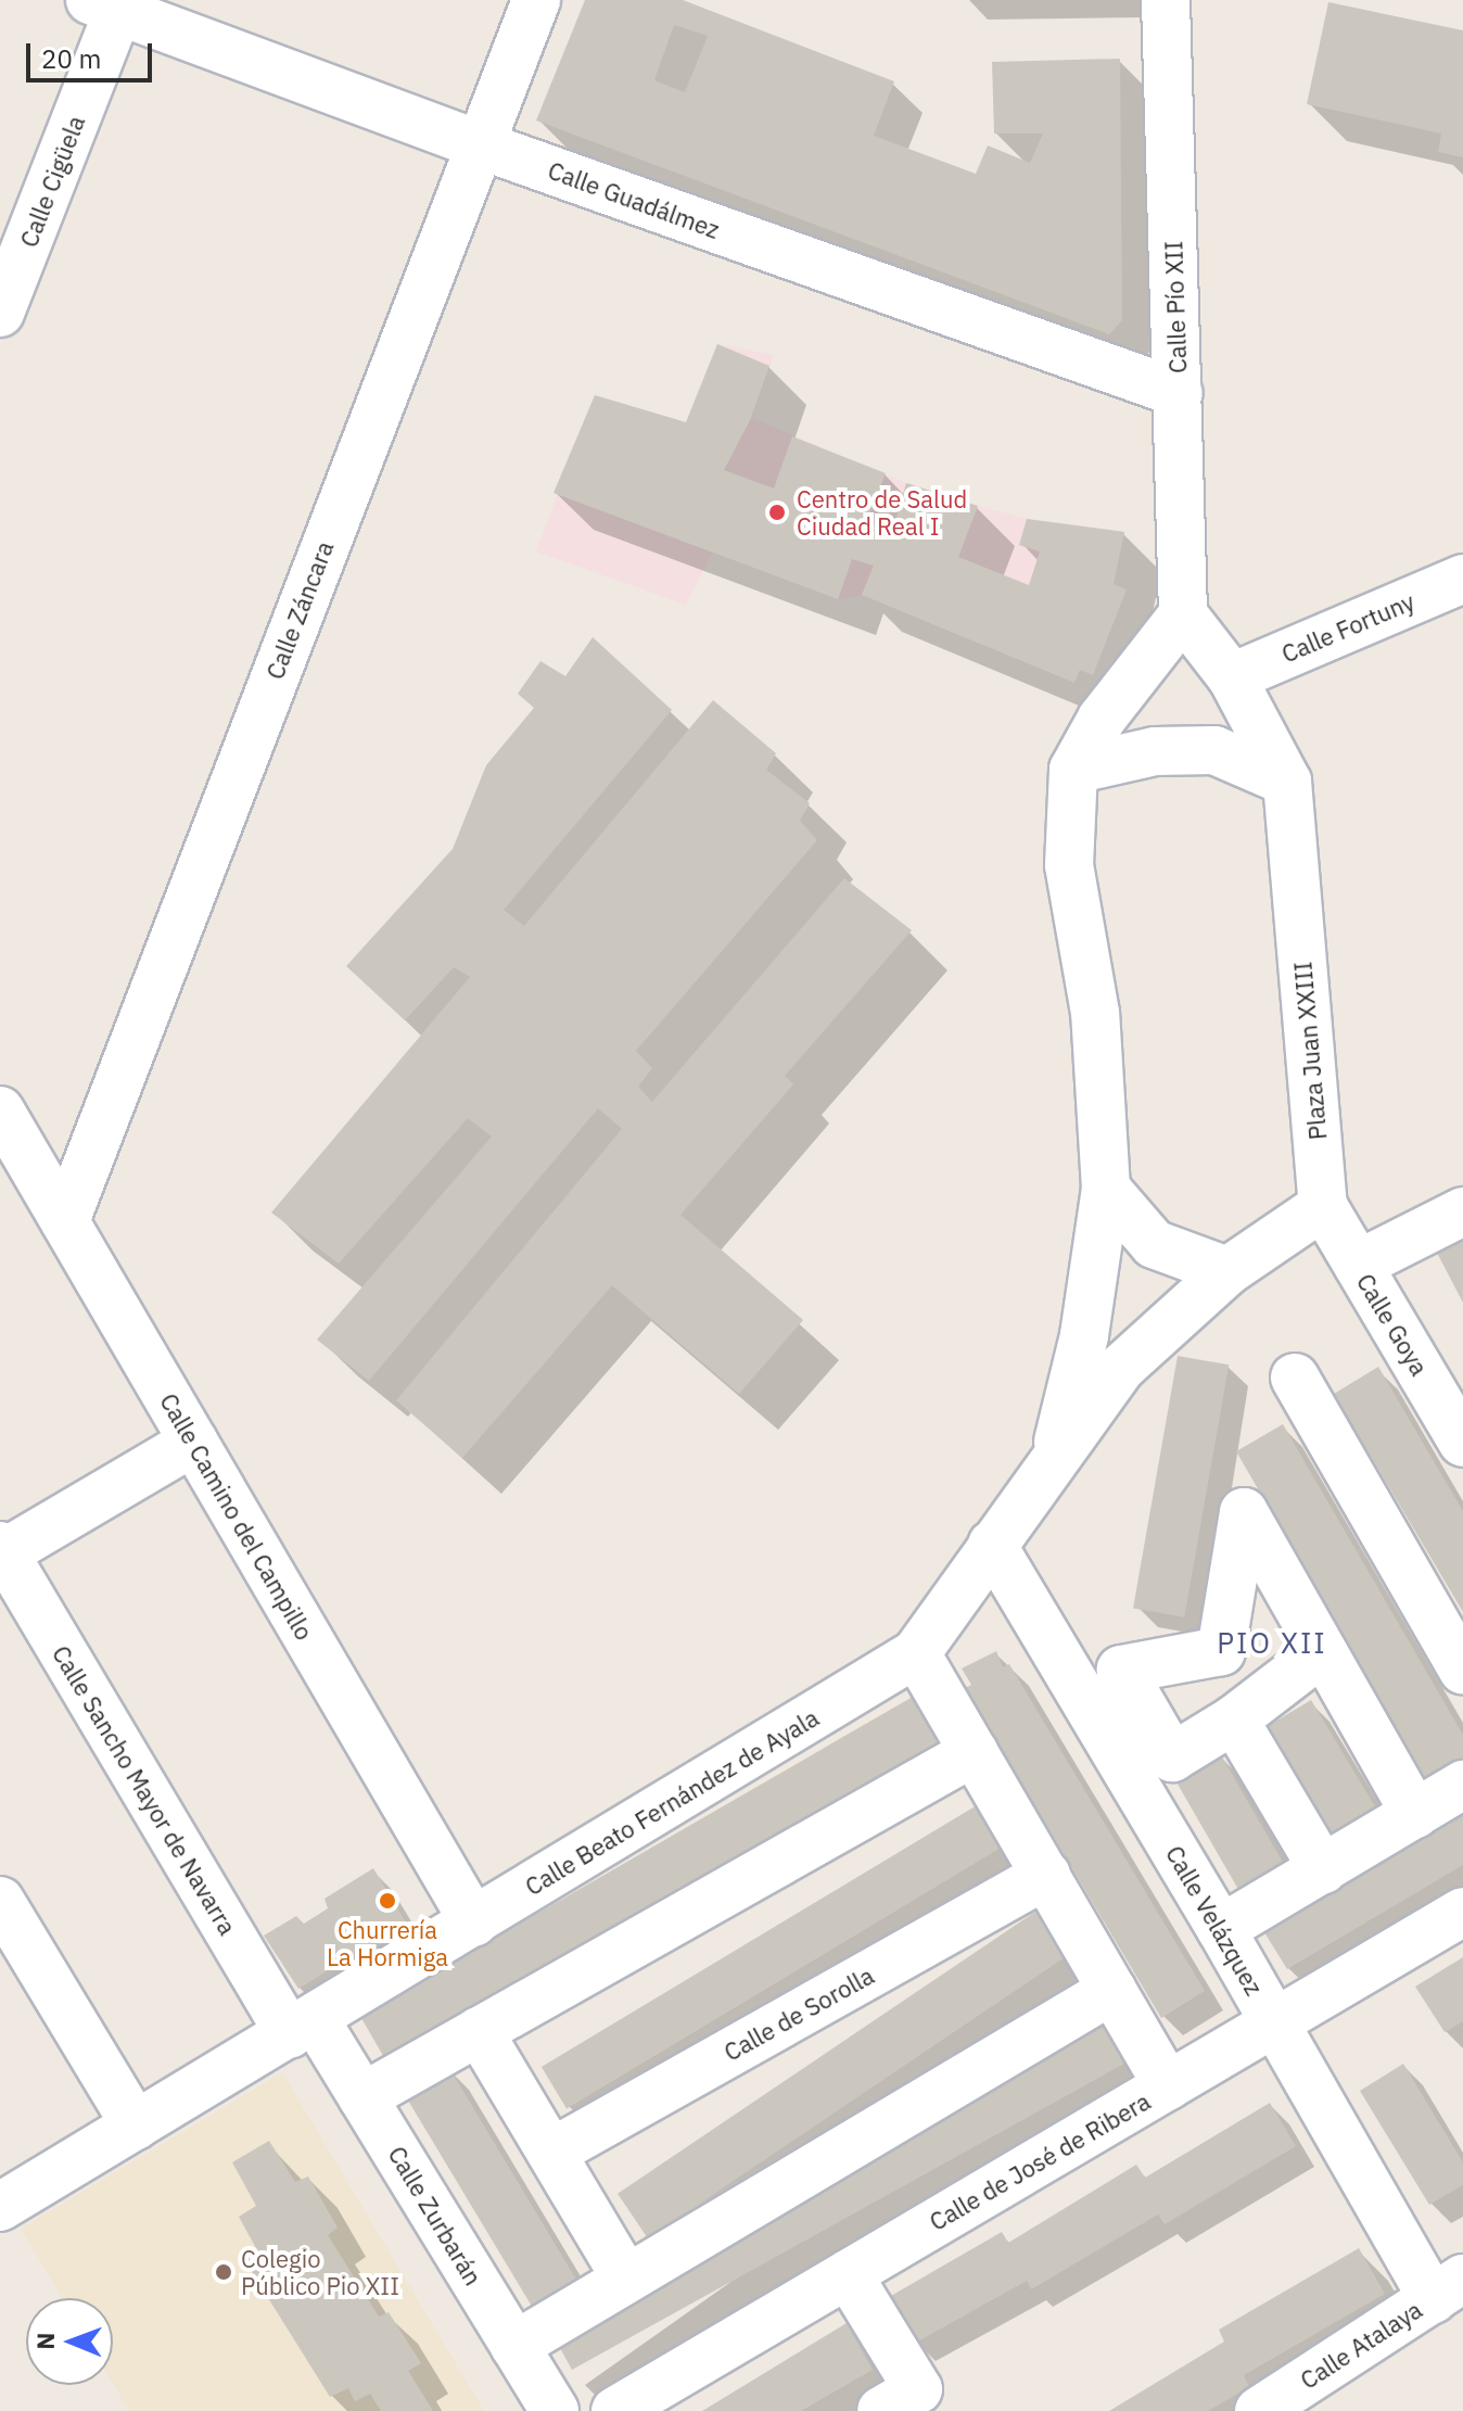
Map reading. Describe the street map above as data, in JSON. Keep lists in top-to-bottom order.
{
  "streets": {
    "street": [
      "Calle Cigüela",
      "Calle Guadálmez",
      "Calle Pío XII",
      "Calle Záncara",
      "Calle Fortuny",
      "Plaza Juan XXIII",
      "Calle Goya",
      "Calle Camino del Campillo",
      "Calle Sancho Mayor de Navarra",
      "Calle Beato Fernández de Ayala",
      "Calle Velázquez",
      "Calle de Sorolla",
      "Calle de José de Ribera",
      "Calle Zurbarán",
      "Calle Atalaya"
    ]
  },
  "crossings": [
    ["Calle Cigüela", "Calle Guadálmez"],
    ["Calle Guadálmez", "Calle Pío XII"],
    ["Calle Guadálmez", "Calle Záncara"],
    ["Calle Pío XII", "Plaza Juan XXIII"],
    ["Calle Záncara", "Calle Camino del Campillo"],
    ["Calle Fortuny", "Plaza Juan XXIII"],
    ["Plaza Juan XXIII", "Calle Goya"],
    ["Calle Camino del Campillo", "Calle Beato Fernández de Ayala"],
    ["Calle Sancho Mayor de Navarra", "Calle Beato Fernández de Ayala"],
    ["Calle Sancho Mayor de Navarra", "Calle Zurbarán"],
    ["Calle Beato Fernández de Ayala", "Calle Velázquez"],
    ["Calle Beato Fernández de Ayala", "Calle Zurbarán"],
    ["Calle Velázquez", "Calle de José de Ribera"],
    ["Calle Velázquez", "Calle Atalaya"]
  ],
  "districts": ["PIO XII"],
  "places": ["Centro de Salud Ciudad Real I", "Churrería La Hormiga", "Colegio Público Pio XII"],
  "scale_bar": "20 m",
  "north": "left"
}
